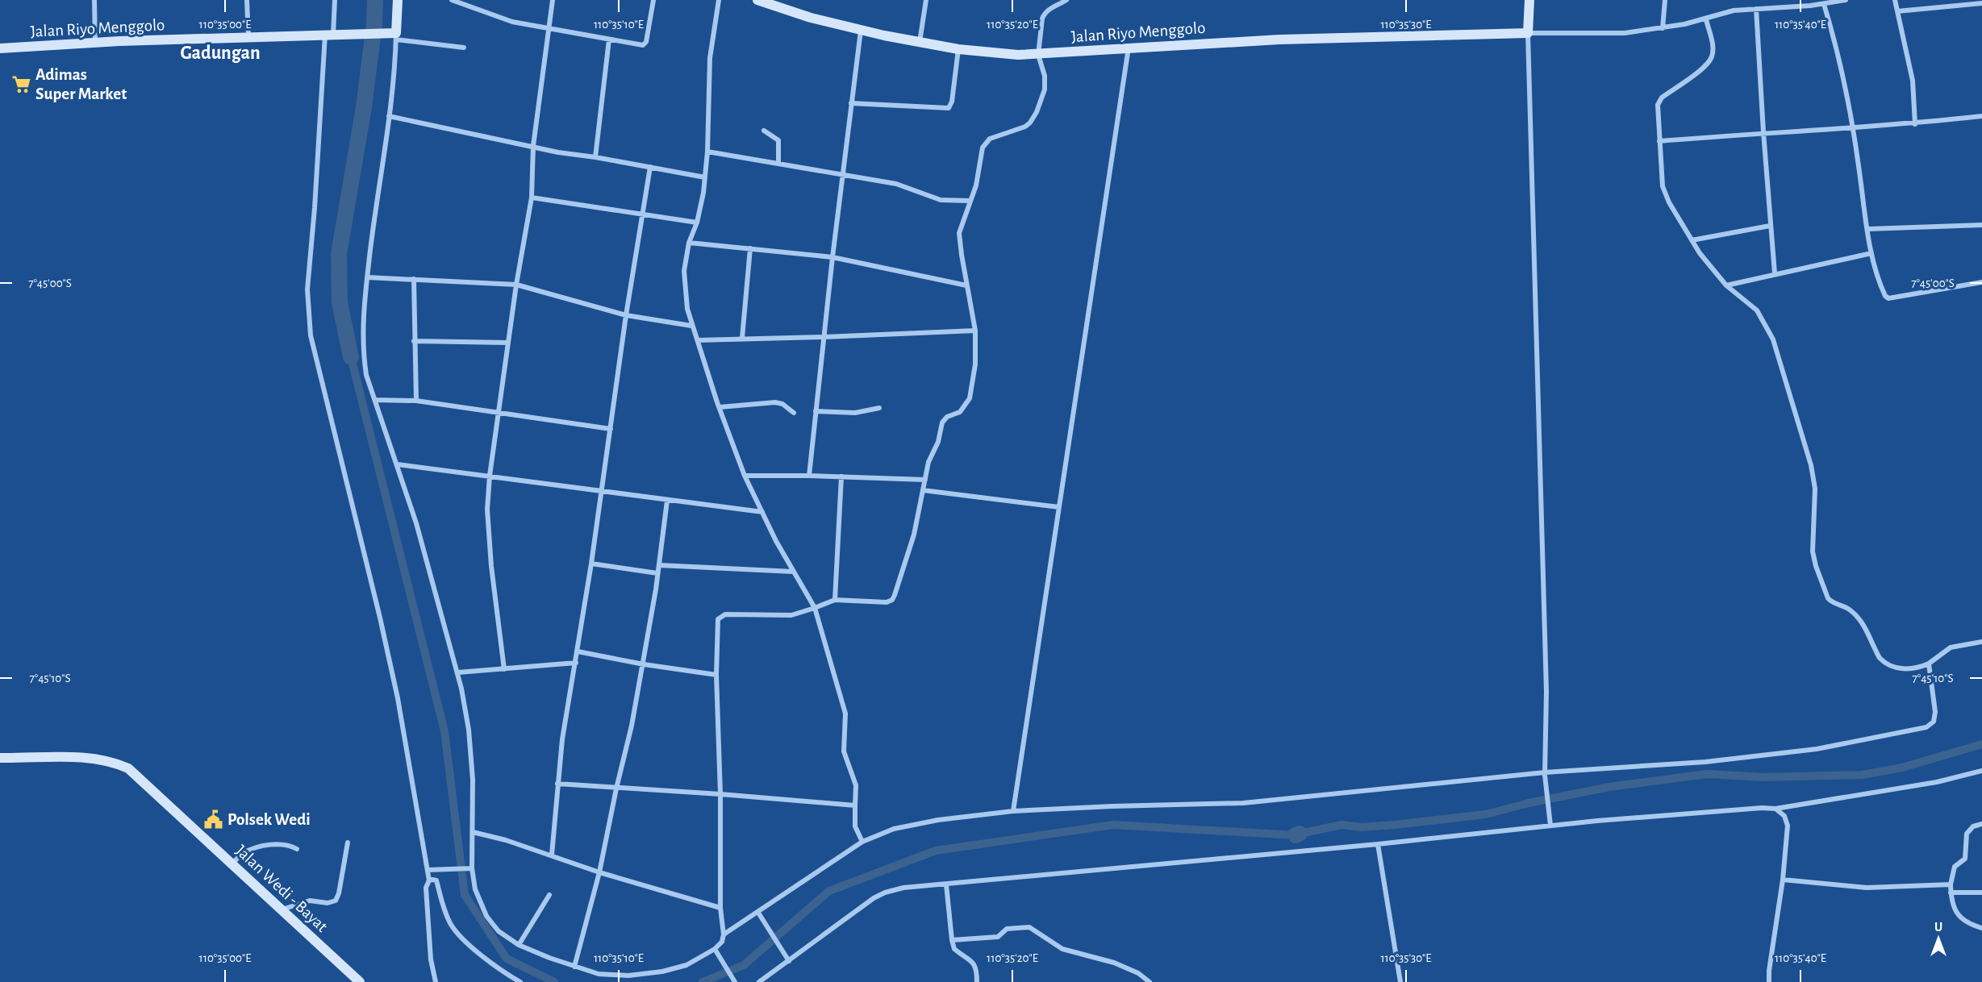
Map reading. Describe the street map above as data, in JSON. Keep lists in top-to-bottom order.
{
  "streets": {
    "street": ["Jalan Riyo Menggolo", "Jalan Wedi - Bayat"]
  },
  "districts": ["Gadungan"],
  "places": {
    "supermarket": ["Adimas Super Market"],
    "public building": ["Polsek Wedi"]
  },
  "north": "top",
  "coordinates": [
    "110°35'00\"E",
    "110°35'10\"E",
    "110°35'20\"E",
    "110°35'30\"E",
    "110°35'40\"E",
    "7°45'00\"S",
    "7°45'10\"S"
  ]
}
